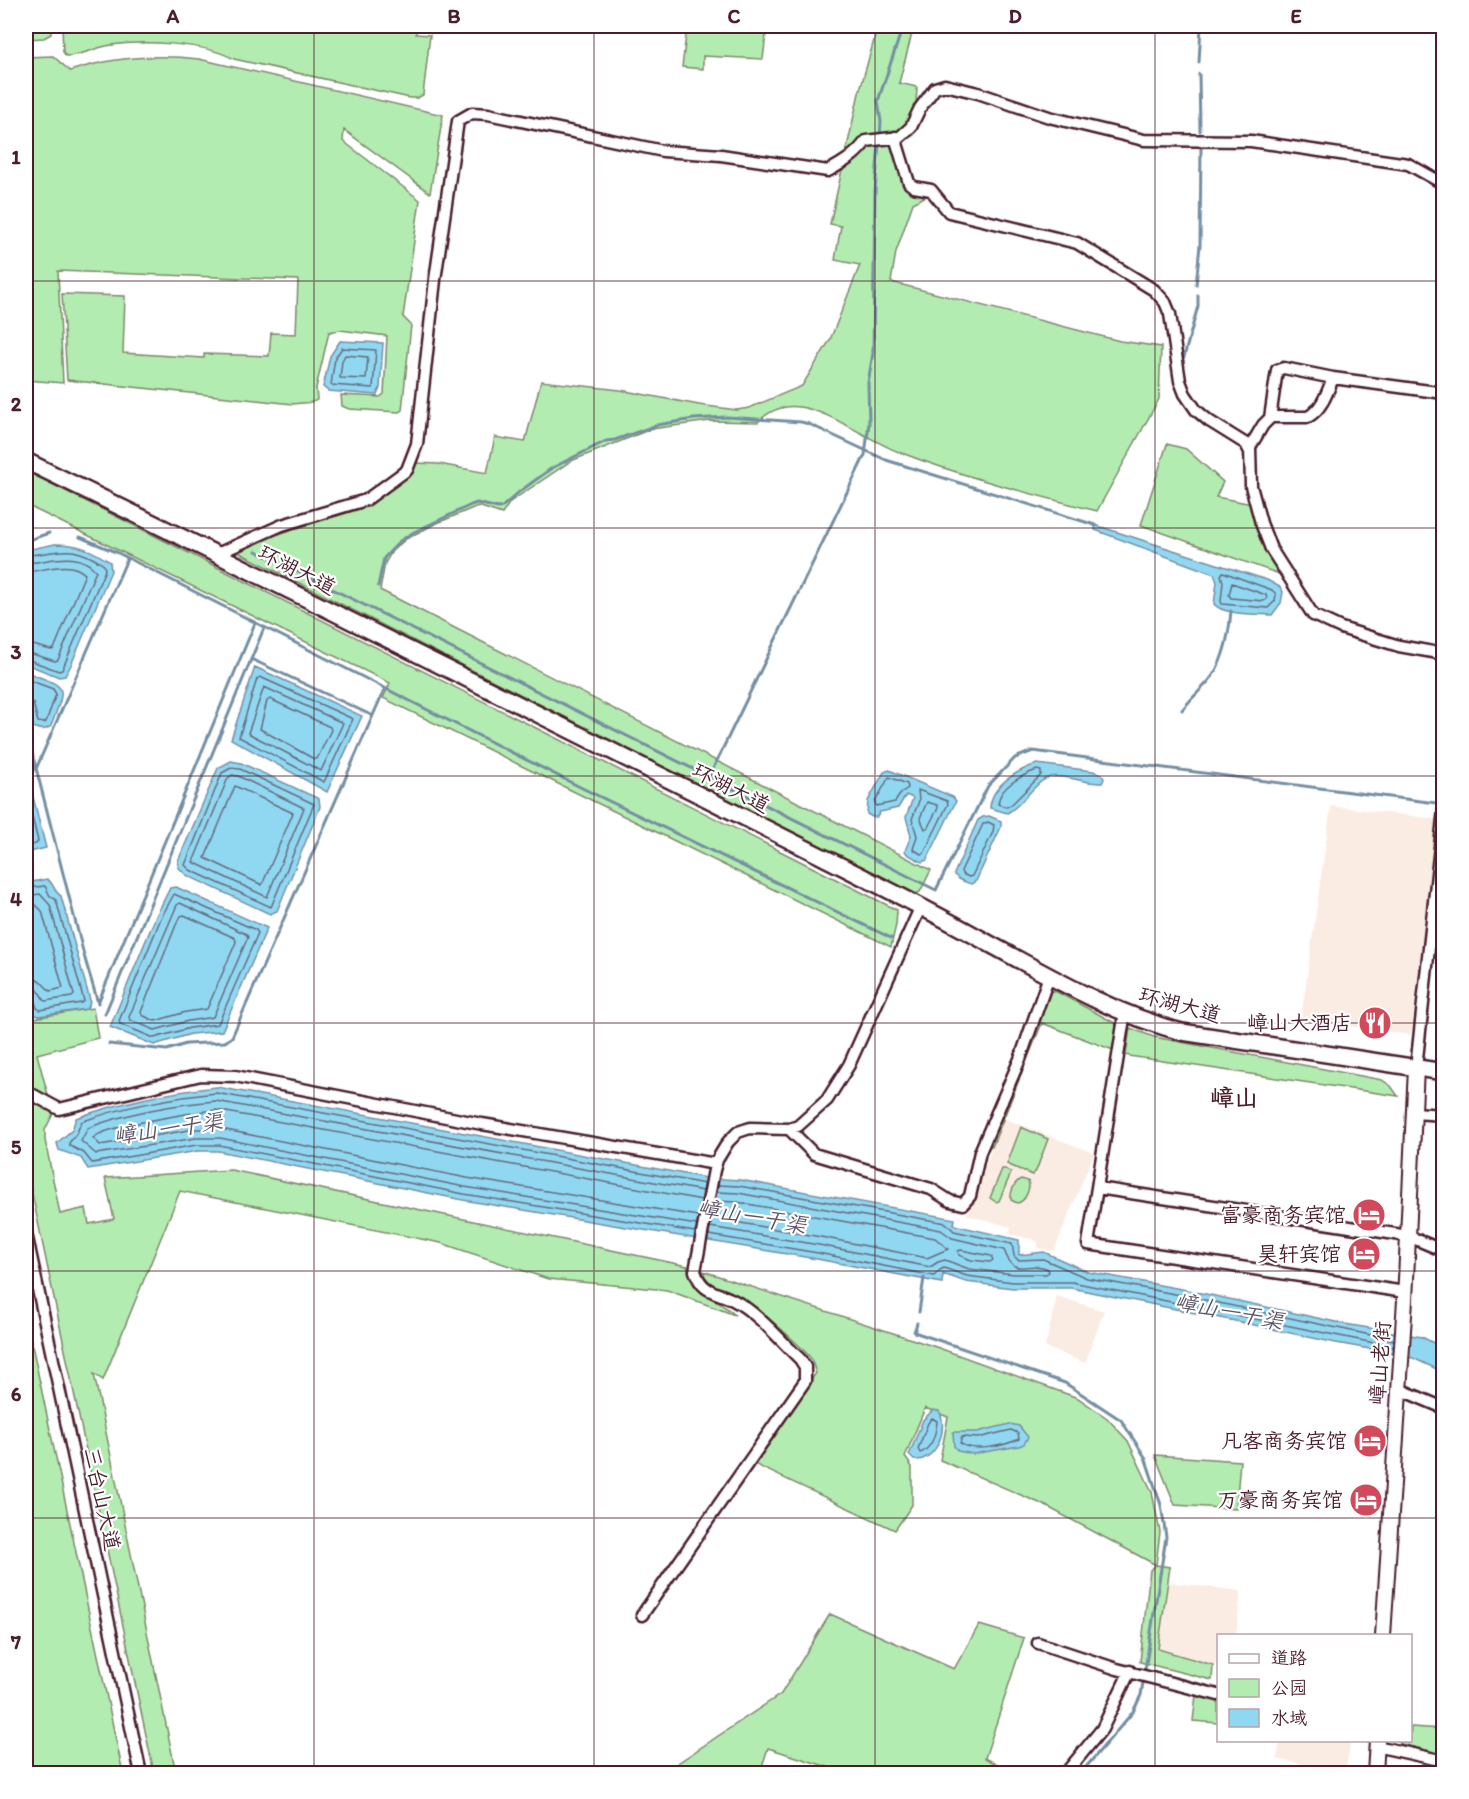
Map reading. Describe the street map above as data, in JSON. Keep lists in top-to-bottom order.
{
  "streets": {
    "main road": ["环湖大道"],
    "street": ["嶂山老街", "三台山大道"]
  },
  "crossings": [
    ["环湖大道", "嶂山老街"]
  ],
  "districts": ["嶂山"],
  "water": ["嶂山一干渠"],
  "places": {
    "restaurant": ["嶂山大酒店"],
    "hotel": [
      "富豪商务宾馆",
      "昊轩宾馆",
      "凡客商务宾馆",
      "万豪商务宾馆"
    ]
  },
  "legend": ["道路", "公园", "水域"],
  "grid": {
    "columns": [
      "A",
      "B",
      "C",
      "D",
      "E"
    ],
    "rows": [
      "1",
      "2",
      "3",
      "4",
      "5",
      "6",
      "7"
    ]
  }
}
